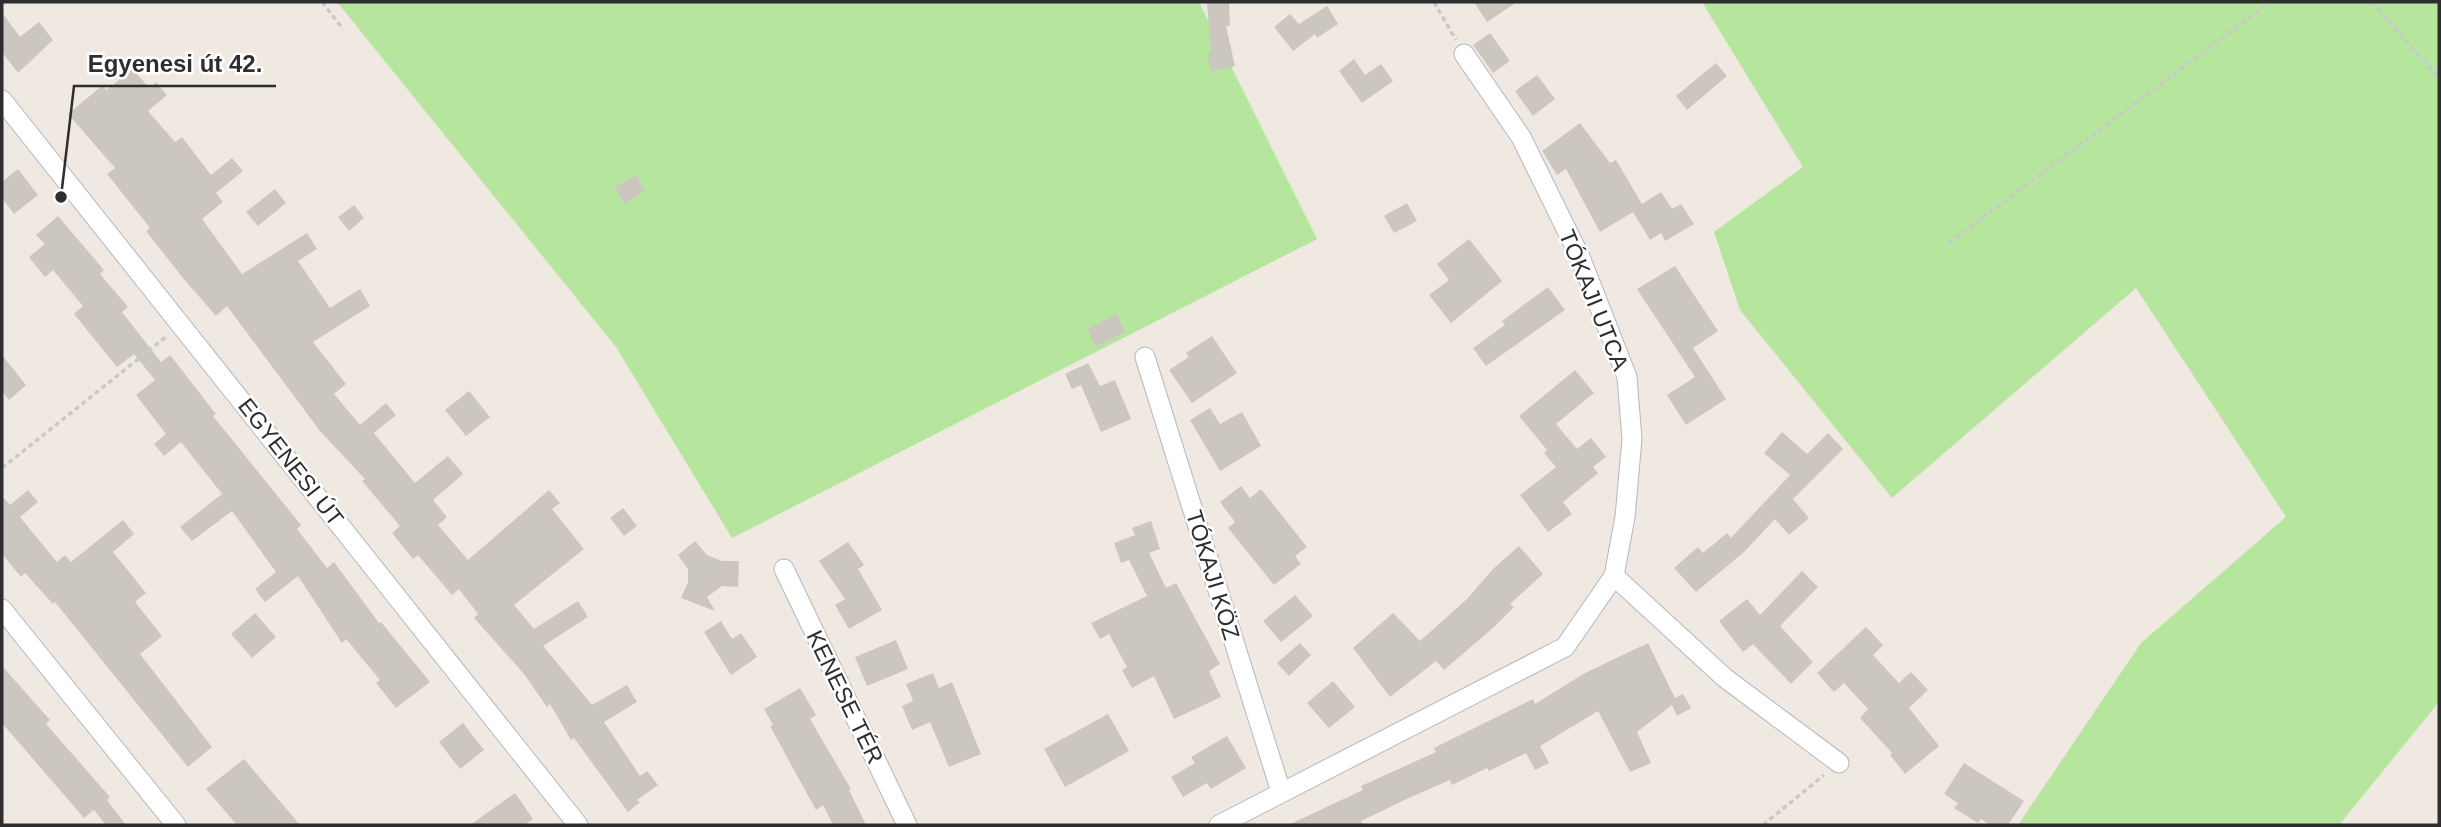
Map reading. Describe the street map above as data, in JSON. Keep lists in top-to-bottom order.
{
  "streets": {
    "street": [
      "TÓKAJI UTCA",
      "EGYENESI ÚT",
      "TÓKAJI KÖZ",
      "KENESE TÉR"
    ]
  },
  "crossings": [
    ["TÓKAJI UTCA", "TÓKAJI KÖZ"]
  ],
  "places": ["Egyenesi út 42."]
}
